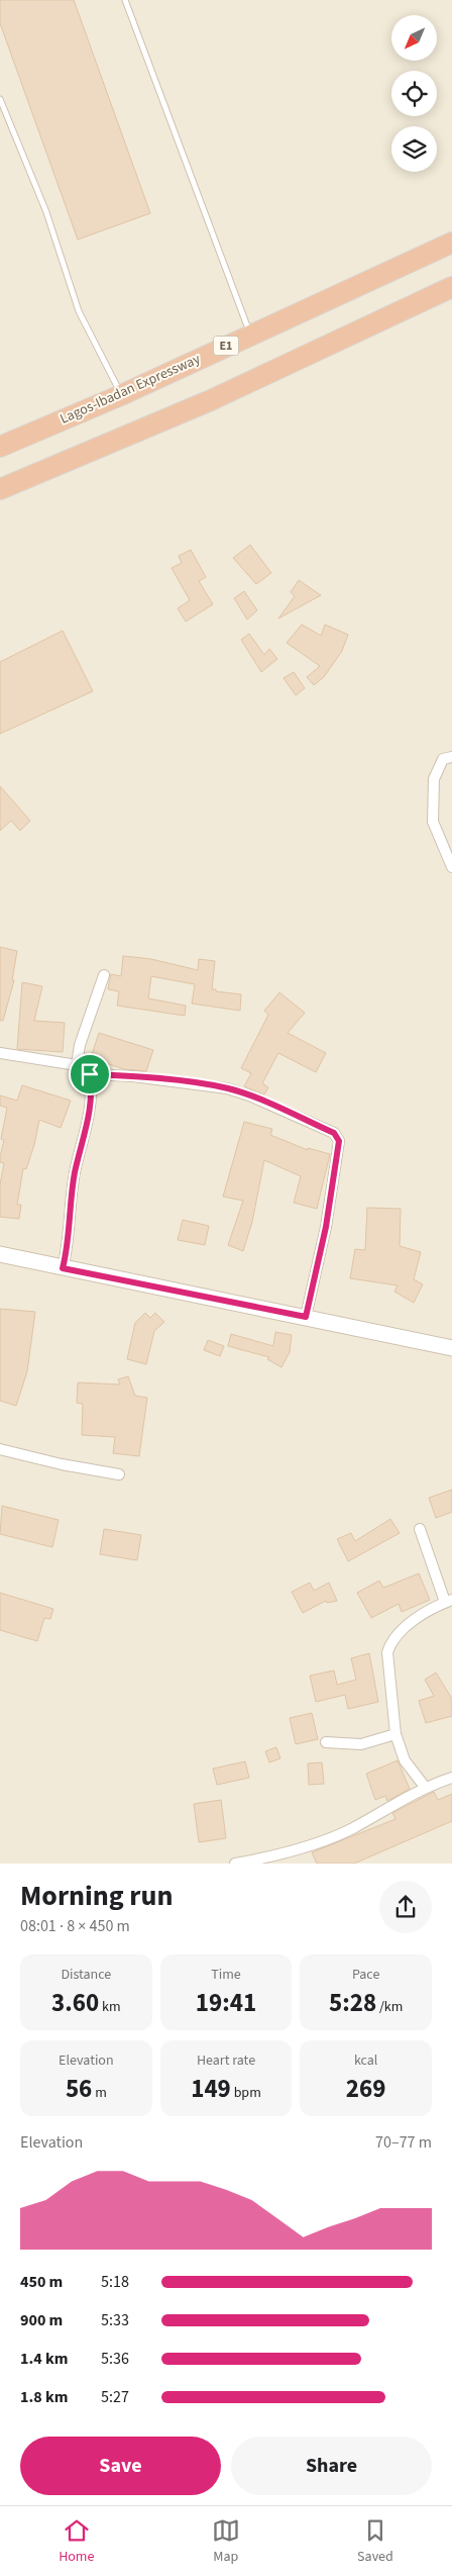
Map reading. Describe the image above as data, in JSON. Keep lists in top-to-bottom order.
{
  "streets": {
    "highway": ["E1", "Lagos-Ibadan Expressway"]
  },
  "north": "bottom left",
  "page": {
    "heading": ["Morning run", "08:01 · 8 × 450 m"],
    "stats": [
      ["Distance", "3.60 km"],
      ["Time", "19:41"],
      ["Pace", "5:28 /km"],
      ["Elevation", "56 m"],
      ["Heart rate", "149 bpm"],
      ["kcal", "269"]
    ],
    "chart": ["Elevation", "70–77 m"],
    "list": [
      {
        "name": "450 m",
        "note": "5:18"
      },
      {
        "name": "900 m",
        "note": "5:33"
      },
      {
        "name": "1.4 km",
        "note": "5:36"
      },
      {
        "name": "1.8 km",
        "note": "5:27"
      }
    ],
    "buttons": ["Save", "Share"],
    "tabs": ["Home", "Map", "Saved"]
  }
}
